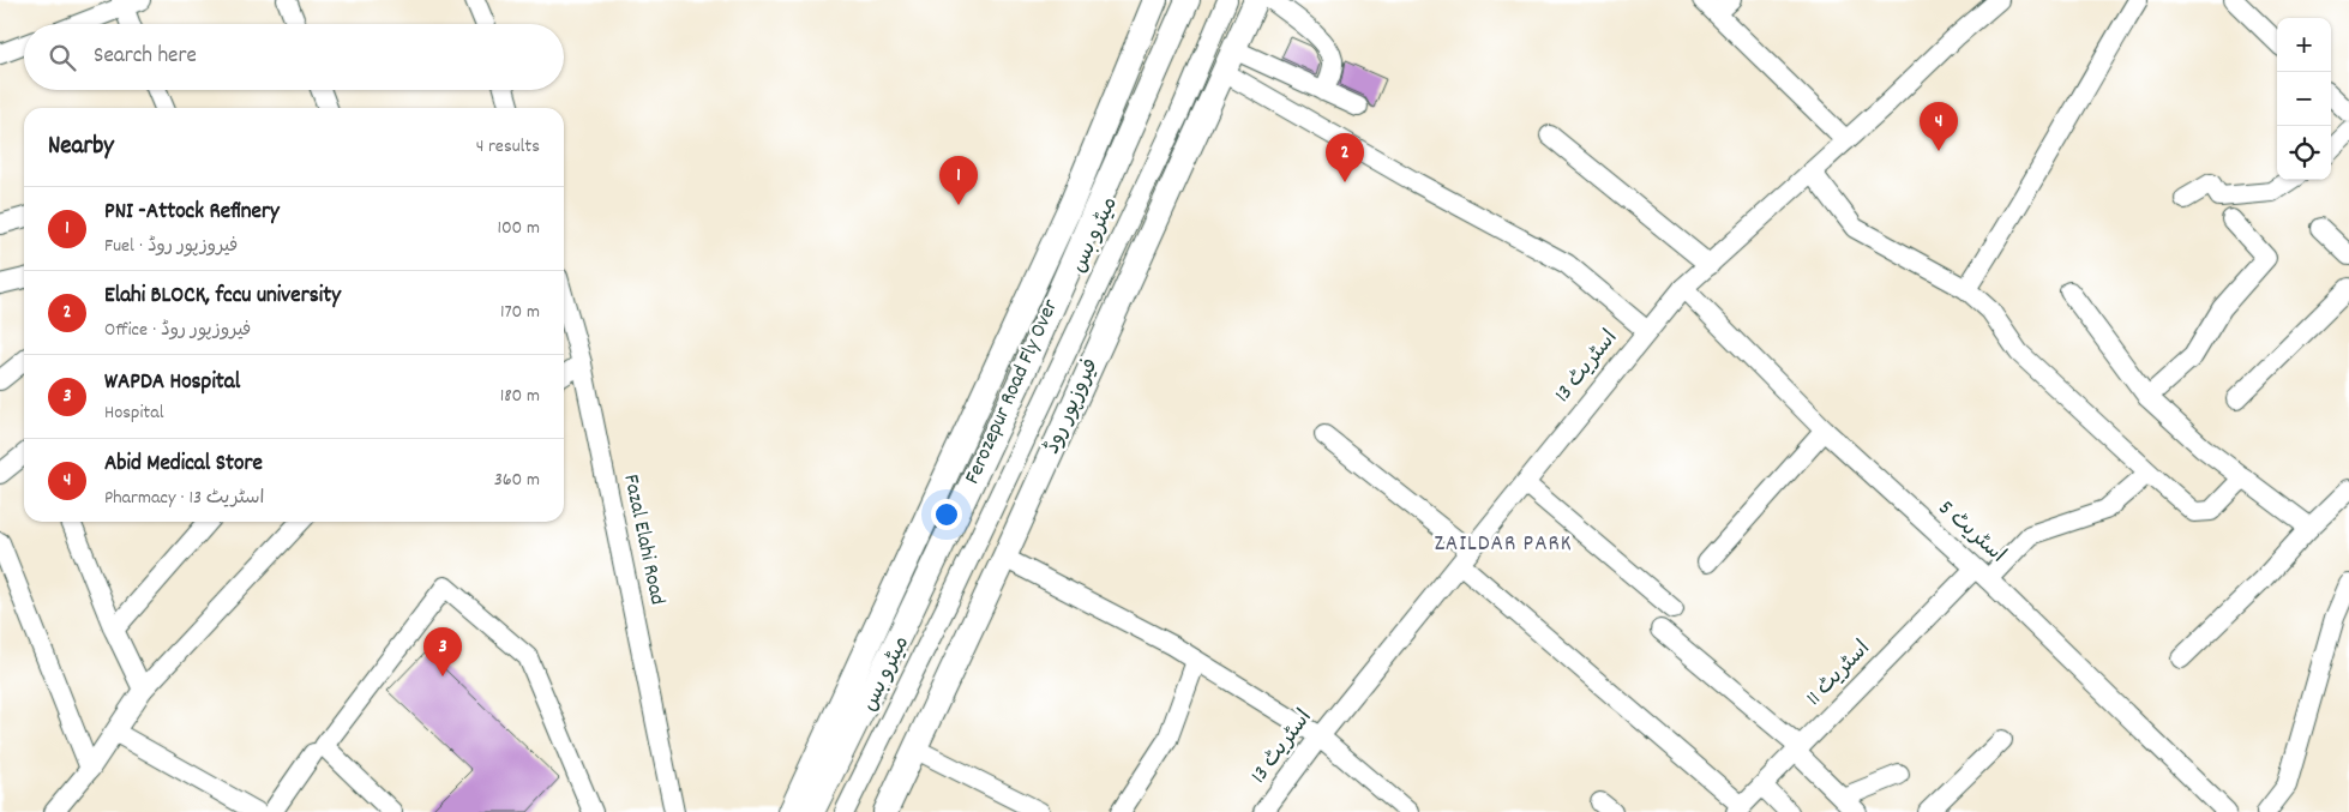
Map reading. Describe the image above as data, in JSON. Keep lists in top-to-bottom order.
{
  "streets": {
    "main road": ["Ferozepur Road Fly Over", "فیروزپور روڈ"],
    "street": [
      "میٹرو بس",
      "اسٹریٹ 13",
      "اسٹریٹ 5",
      "Fazal Elahi Road",
      "اسٹریٹ 11"
    ]
  },
  "crossings": [
    ["اسٹریٹ 13", "اسٹریٹ 5"],
    ["اسٹریٹ 5", "اسٹریٹ 11"]
  ],
  "districts": ["ZAILDAR PARK"],
  "page": {
    "map_buttons": ["+", "−"],
    "search": "Search here",
    "pins": [
      "4",
      "2",
      "1",
      "3"
    ],
    "heading": ["Nearby", "4 results"],
    "list": [
      {
        "mark": "1",
        "name": "PNI -Attock Refinery",
        "note": "Fuel · فیروزپور روڈ",
        "value": "100 m"
      },
      {
        "mark": "2",
        "name": "Elahi BLOCK, fccu university",
        "note": "Office · فیروزپور روڈ",
        "value": "170 m"
      },
      {
        "mark": "3",
        "name": "WAPDA Hospital",
        "note": "Hospital",
        "value": "180 m"
      },
      {
        "mark": "4",
        "name": "Abid Medical Store",
        "note": "Pharmacy · اسٹریٹ 13",
        "value": "360 m"
      }
    ]
  }
}
